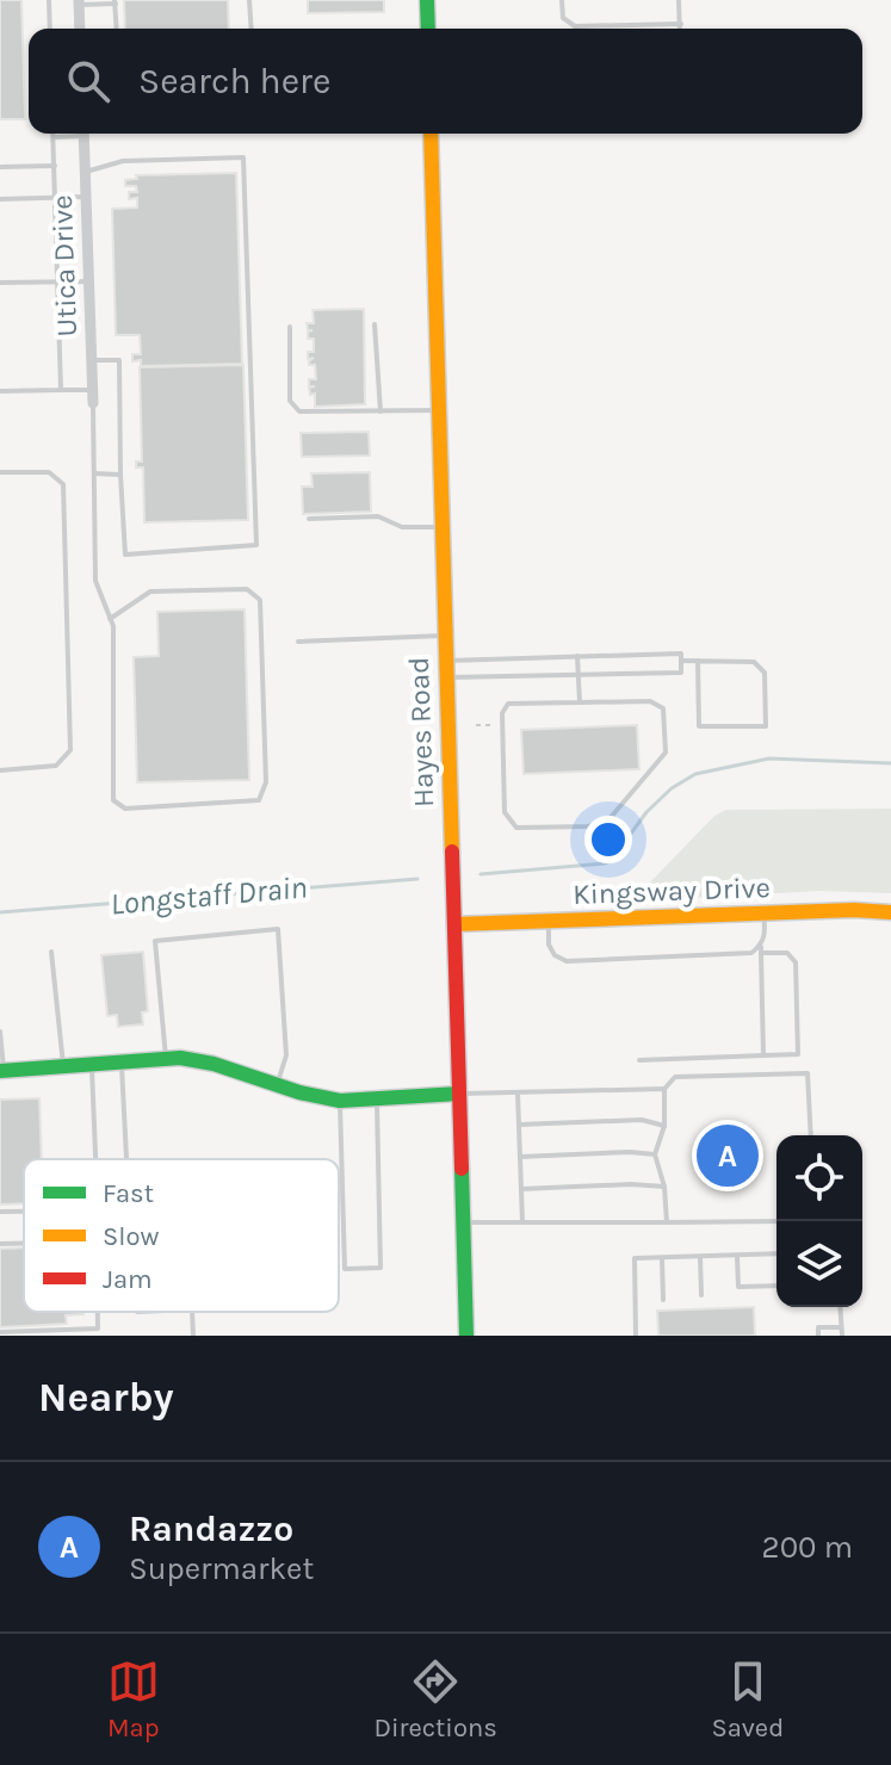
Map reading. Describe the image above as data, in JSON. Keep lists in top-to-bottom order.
{
  "streets": {
    "main road": ["Hayes Road", "Kingsway Drive"],
    "street": ["Utica Drive"]
  },
  "crossings": [
    ["Hayes Road", "Kingsway Drive"]
  ],
  "water": ["Longstaff Drain"],
  "legend": ["Fast", "Slow", "Jam"],
  "page": {
    "search": "Search here",
    "pins": "A",
    "heading": "Nearby",
    "list": [
      {
        "mark": "A",
        "name": "Randazzo",
        "note": "Supermarket",
        "value": "200 m"
      }
    ],
    "nav": ["Map", "Directions", "Saved"]
  }
}
